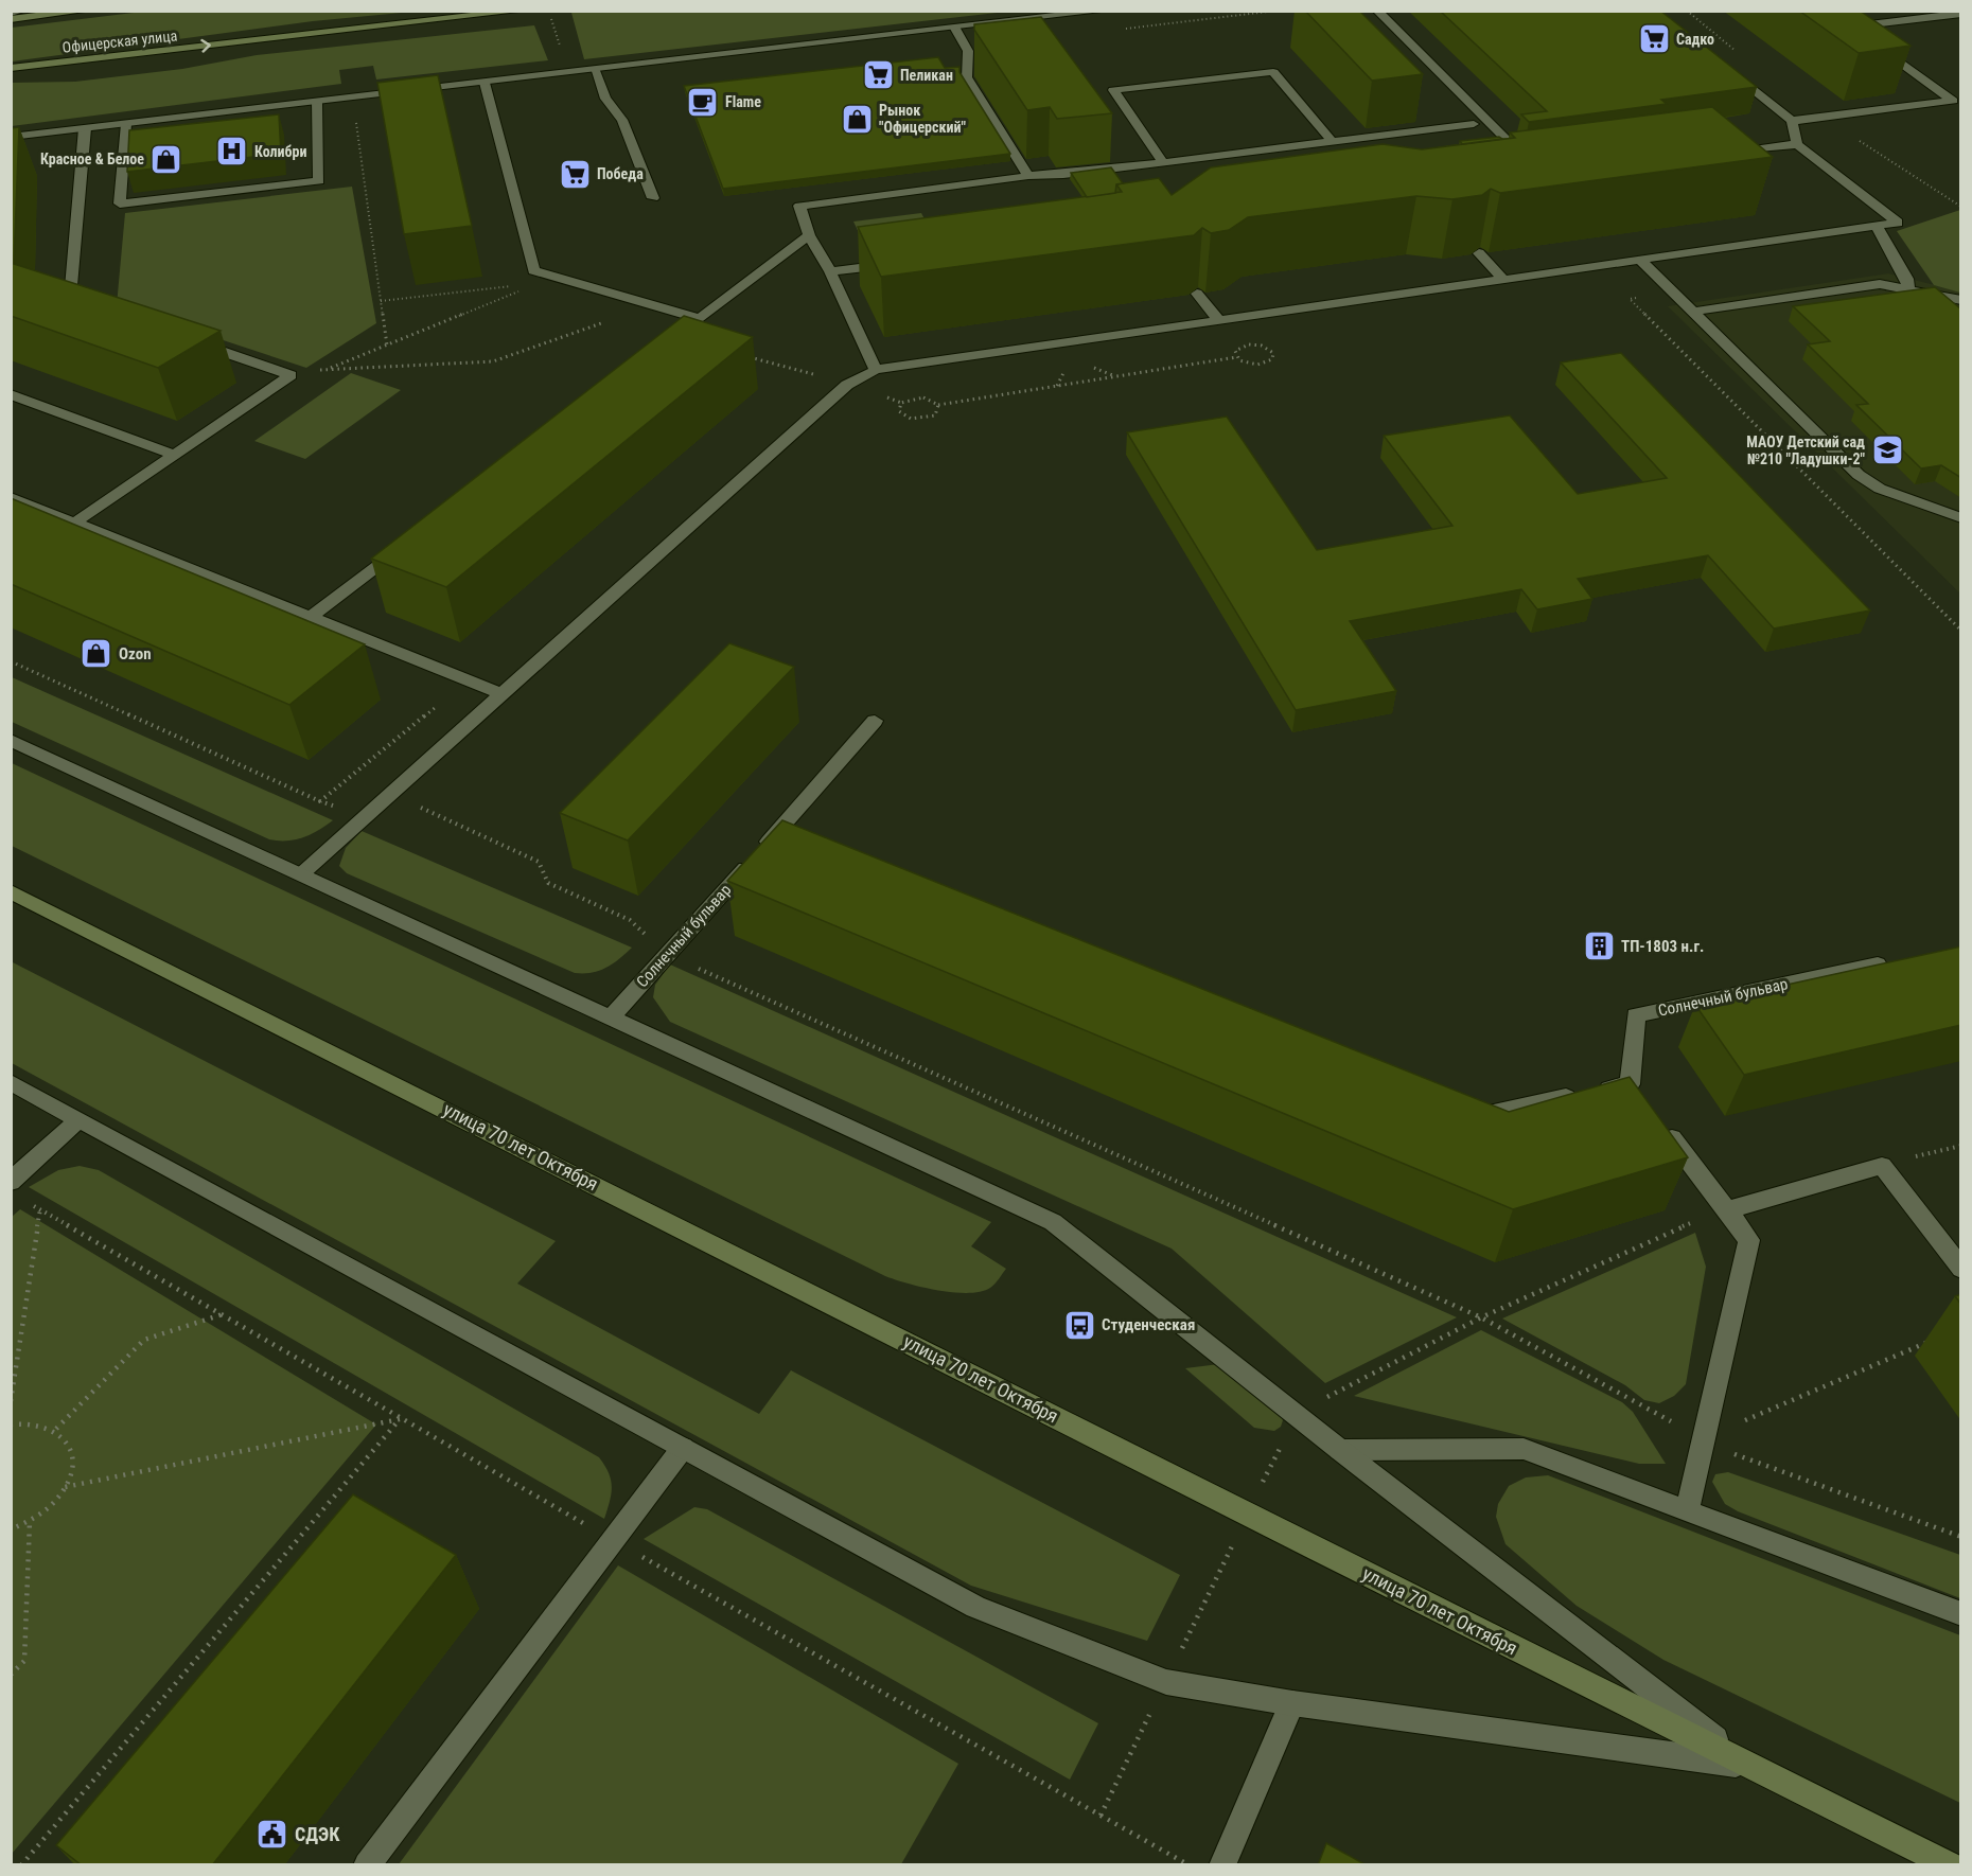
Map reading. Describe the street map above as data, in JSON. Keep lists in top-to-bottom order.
{
  "streets": {
    "main road": ["Офицерская улица", "улица 70 лет Октября"],
    "street": ["Солнечный бульвар"]
  },
  "places": {
    "supermarket": ["Садко", "Пеликан", "Победа"],
    "cafe": ["Flame"],
    "shop": ["Рынок \"Офицерский\"", "Красное & Белое", "Ozon"],
    "hospital": ["Колибри"],
    "school or university": ["МАОУ Детский сад №210 \"Ладушки-2\""],
    "building": ["ТП-1803 н.г."],
    "bus stop": ["Студенческая"],
    "public building": ["СДЭК"]
  }
}
